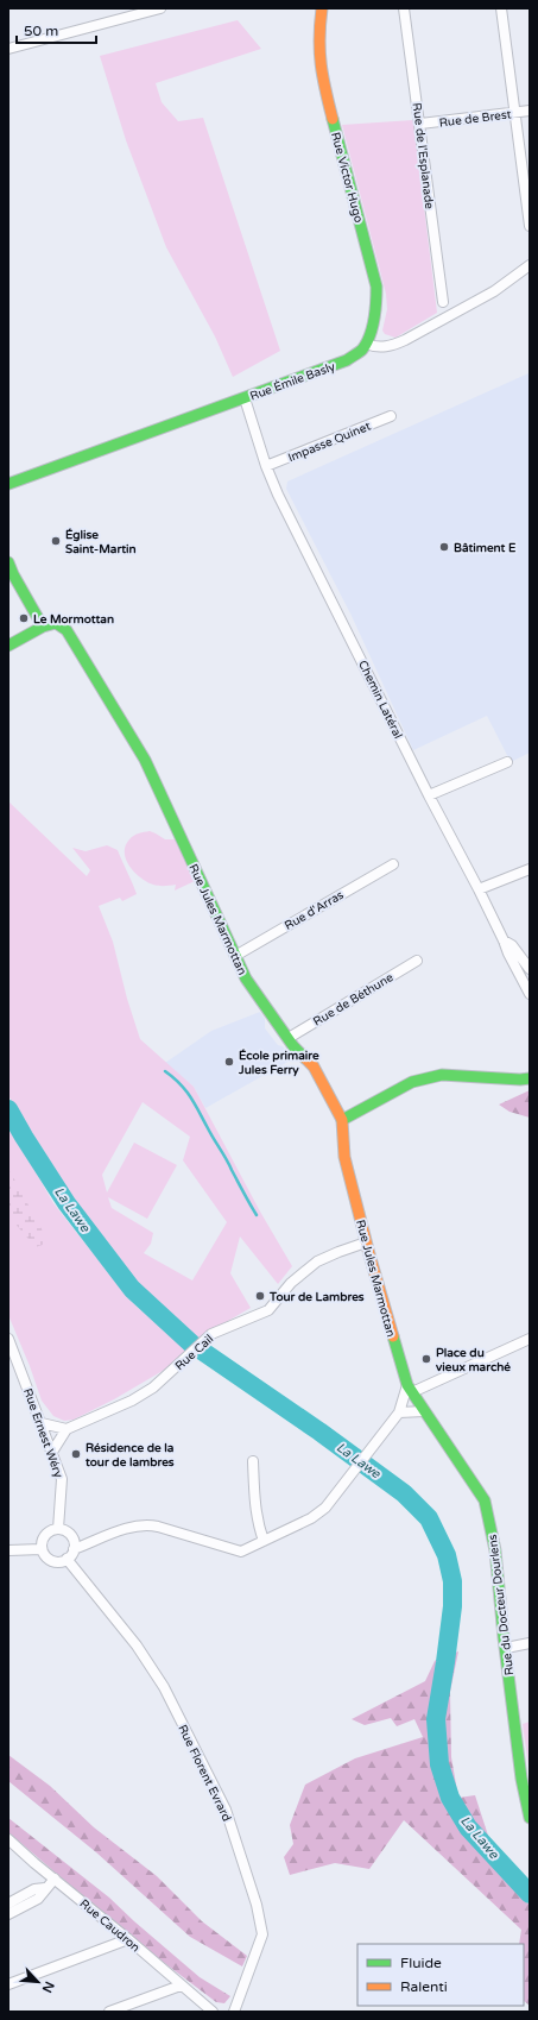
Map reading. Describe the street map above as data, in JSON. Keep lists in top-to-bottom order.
{
  "streets": {
    "street": [
      "Rue de Brest",
      "Rue de l'Esplanade",
      "Rue Victor Hugo",
      "Rue Émile Basly",
      "Impasse Quinet",
      "Chemin Latéral",
      "Rue d'Arras",
      "Rue Jules Marmottan",
      "Rue de Béthune",
      "Rue Cail",
      "Rue Ernest Wéry",
      "Rue du Docteur Dourlens",
      "Rue Florent Evrard",
      "Rue Caudron"
    ]
  },
  "crossings": [
    ["Rue de Brest", "Rue de l'Esplanade"],
    ["Rue Victor Hugo", "Rue Émile Basly"],
    ["Rue Émile Basly", "Chemin Latéral"],
    ["Impasse Quinet", "Chemin Latéral"],
    ["Rue d'Arras", "Rue Jules Marmottan"],
    ["Rue Jules Marmottan", "Rue de Béthune"],
    ["Rue Jules Marmottan", "Rue Cail"],
    ["Rue Jules Marmottan", "Rue du Docteur Dourlens"],
    ["Rue Ernest Wéry", "Rue Florent Evrard"]
  ],
  "water": ["La Lawe"],
  "places": [
    "Église Saint-Martin",
    "Bâtiment E",
    "Le Mormottan",
    "École primaire Jules Ferry",
    "Tour de Lambres",
    "Place du vieux marché",
    "Résidence de la tour de lambres"
  ],
  "legend": ["Fluide", "Ralenti"],
  "scale_bar": "50 m",
  "north": "bottom right"
}
